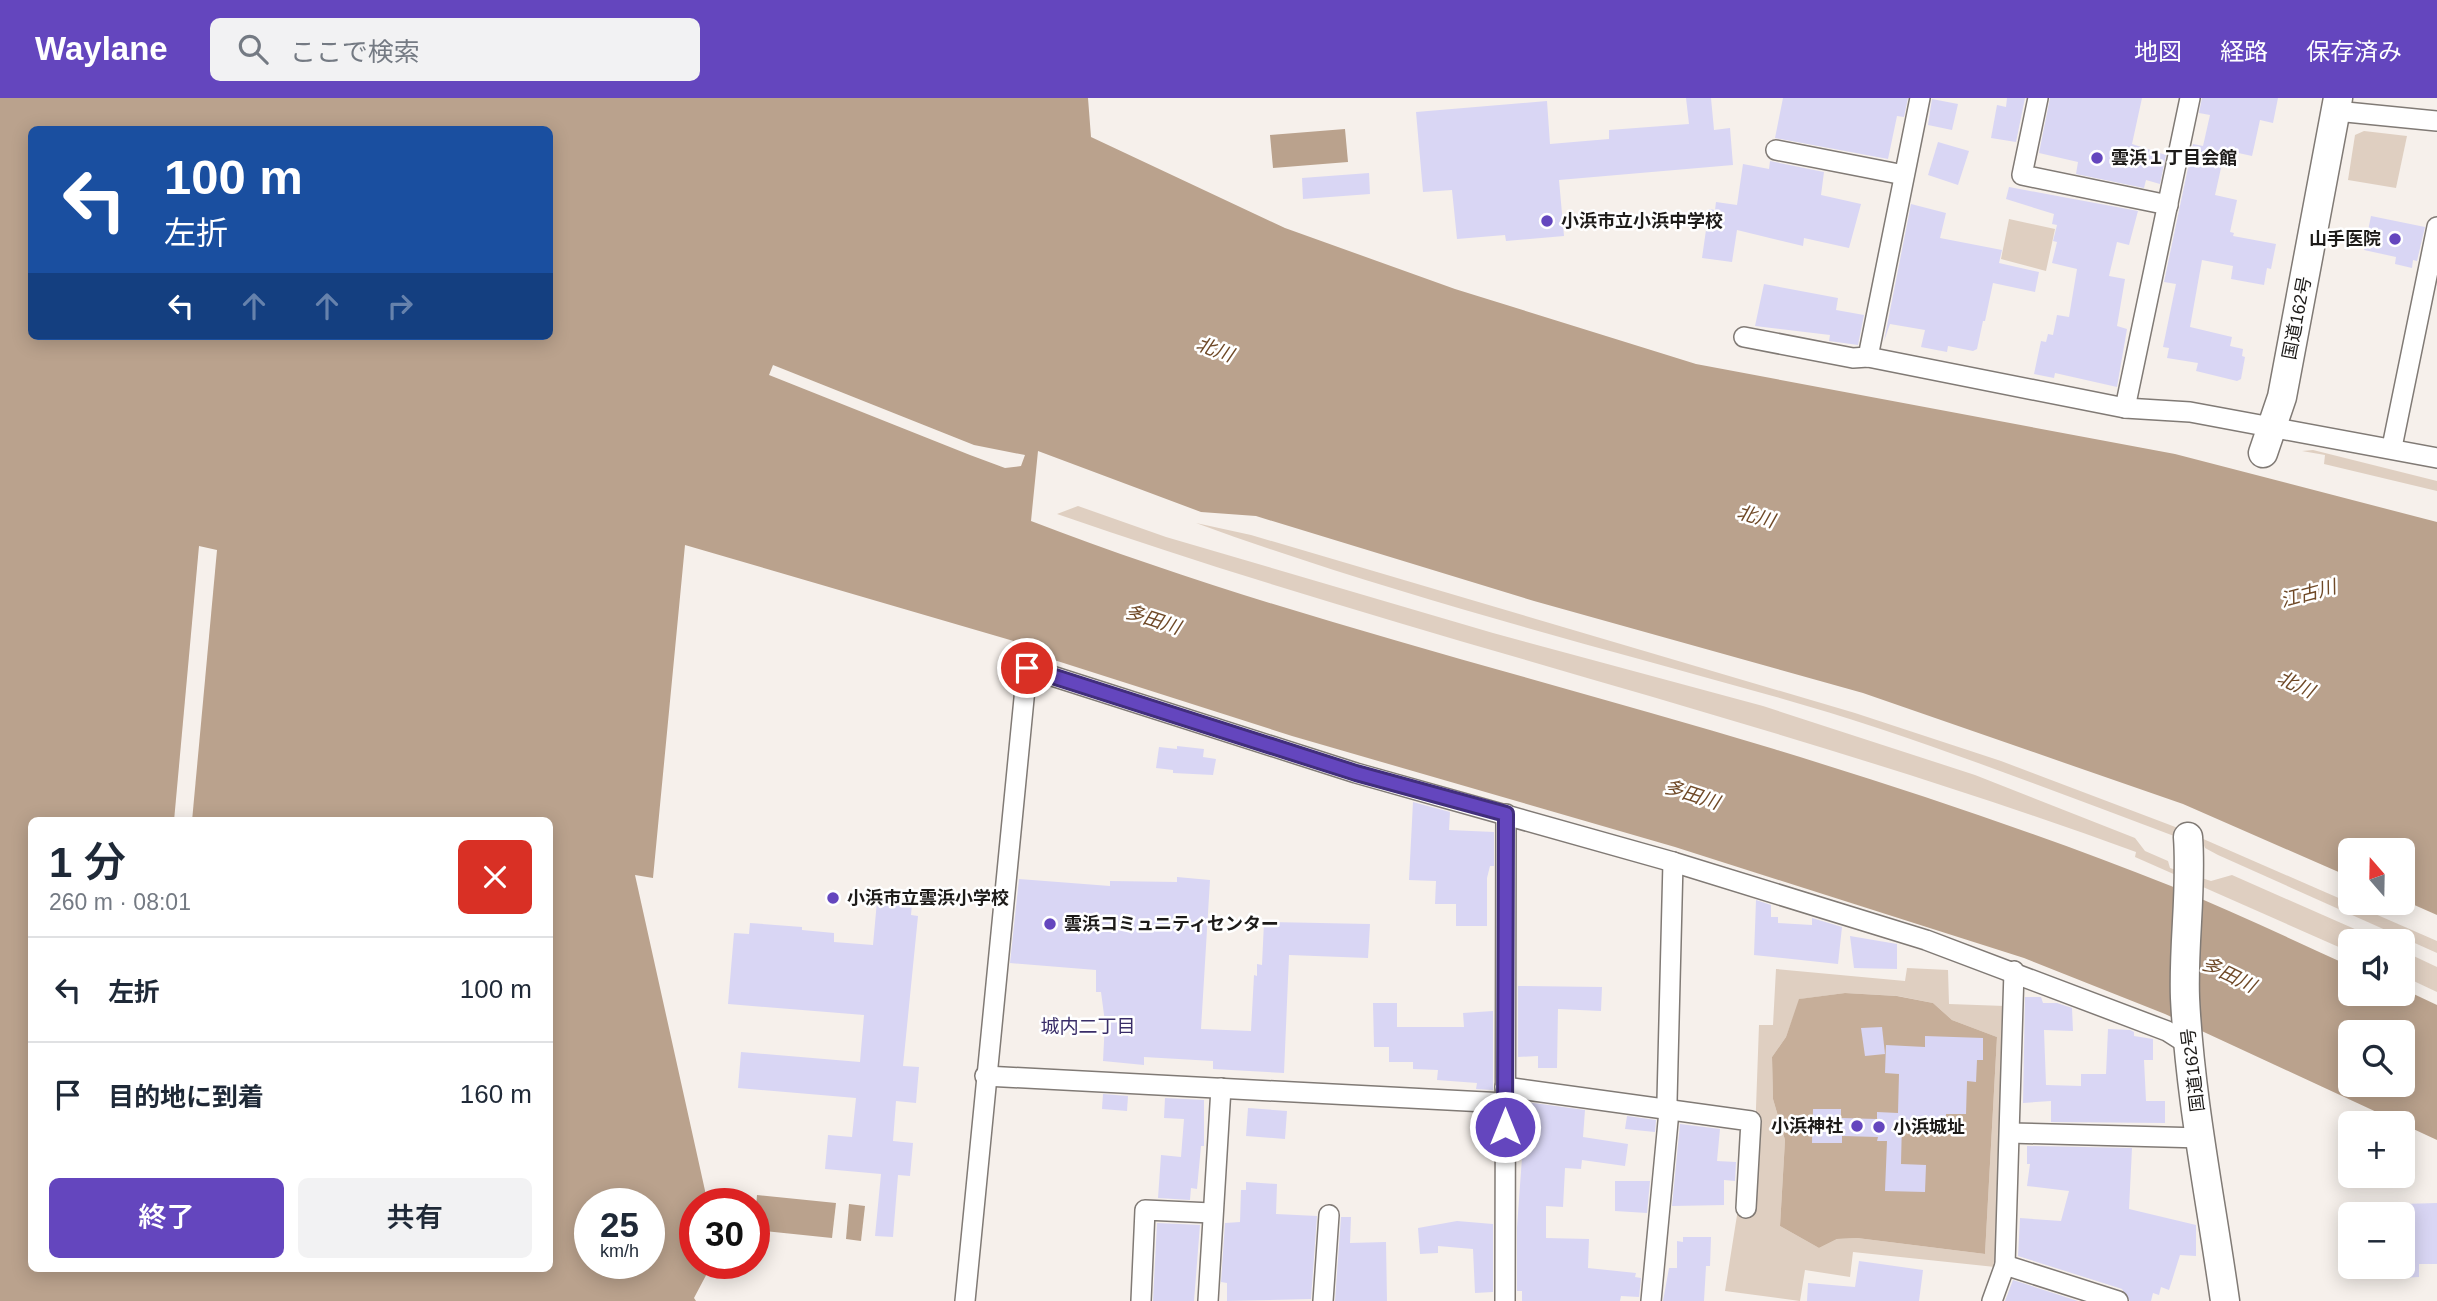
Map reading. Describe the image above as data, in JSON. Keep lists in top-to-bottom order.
{
  "streets": {
    "highway": ["国道162号"]
  },
  "districts": ["城内二丁目"],
  "water": ["北川", "江古川", "多田川"],
  "places": [
    "雲浜１丁目会館",
    "小浜市立小浜中学校",
    "山手医院",
    "小浜市立雲浜小学校",
    "雲浜コミュニティセンター",
    "小浜神社",
    "小浜城址"
  ],
  "north": "top",
  "page": {
    "header": "Waylane",
    "search": "ここで検索",
    "nav": ["地図", "経路", "保存済み"],
    "turn": ["100 m", "左折"],
    "heading": ["1 分", "260 m · 08:01"],
    "map_buttons": ["+", "−"],
    "list": [
      {
        "name": "左折",
        "value": "100 m"
      },
      {
        "name": "目的地に到着",
        "value": "160 m"
      }
    ],
    "buttons": ["終了", "共有"],
    "speed": "25 km/h",
    "limit": "30"
  }
}
